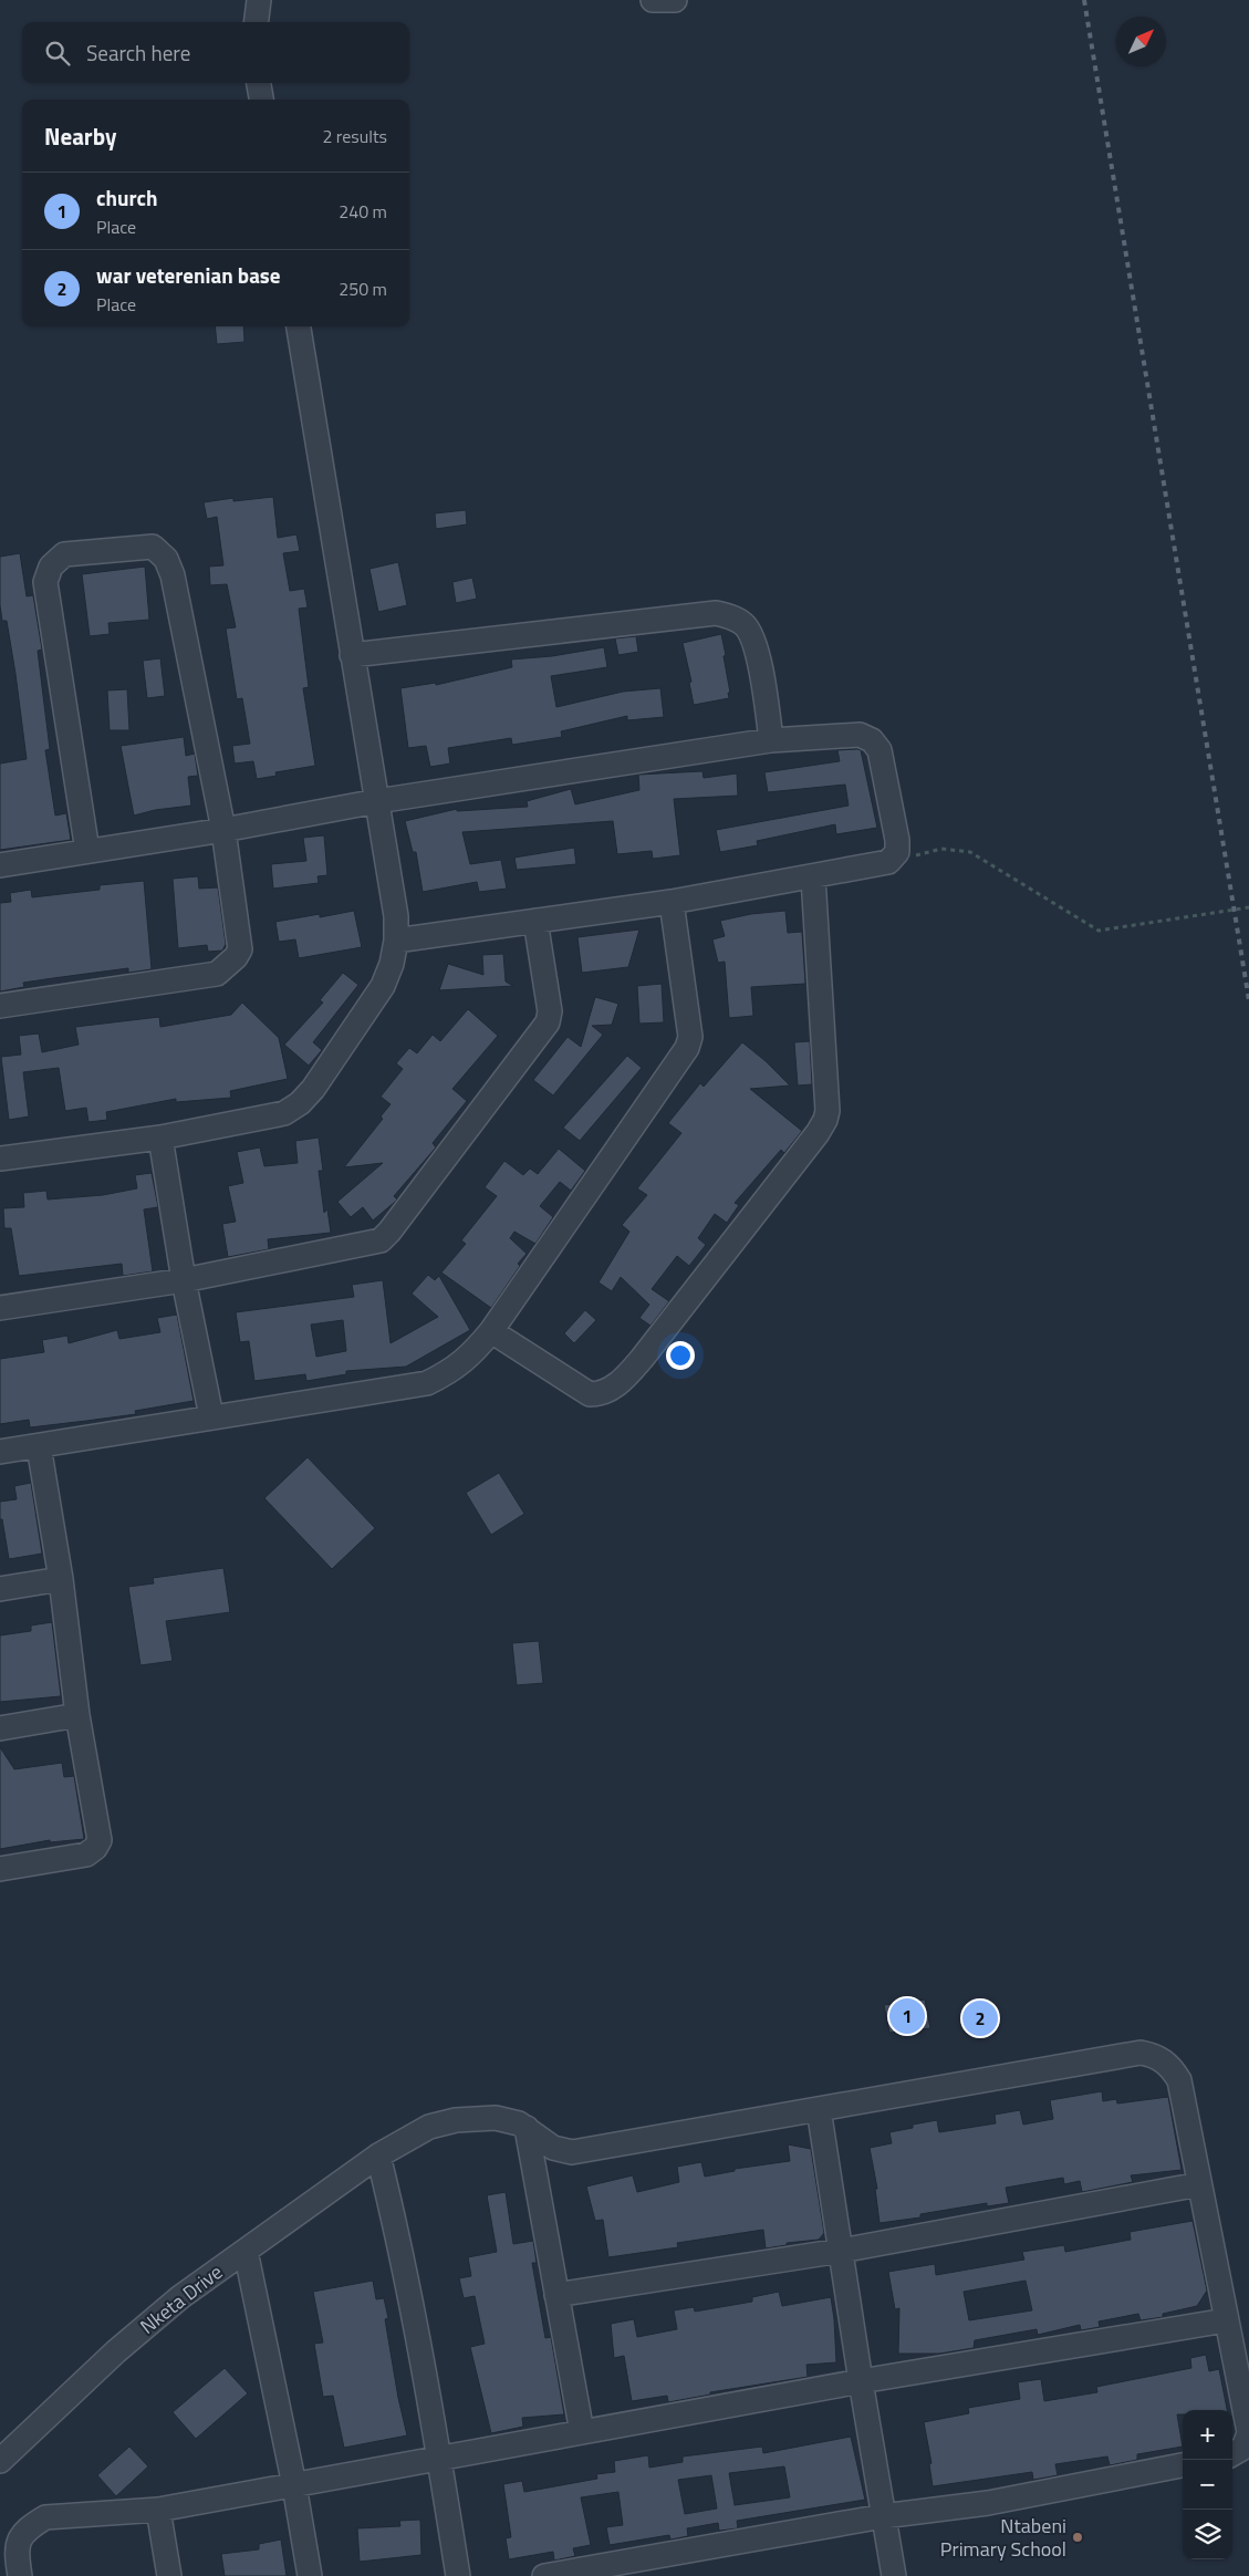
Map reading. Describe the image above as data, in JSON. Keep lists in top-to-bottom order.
{
  "streets": {
    "street": ["Nketa Drive"]
  },
  "places": ["Ntabeni Primary School"],
  "north": "top right",
  "page": {
    "search": "Search here",
    "heading": ["Nearby", "2 results"],
    "list": [
      {
        "mark": "1",
        "name": "church",
        "note": "Place",
        "value": "240 m"
      },
      {
        "mark": "2",
        "name": "war veterenian base",
        "note": "Place",
        "value": "250 m"
      }
    ],
    "pins": ["1", "2"],
    "map_buttons": ["+", "−"]
  }
}
